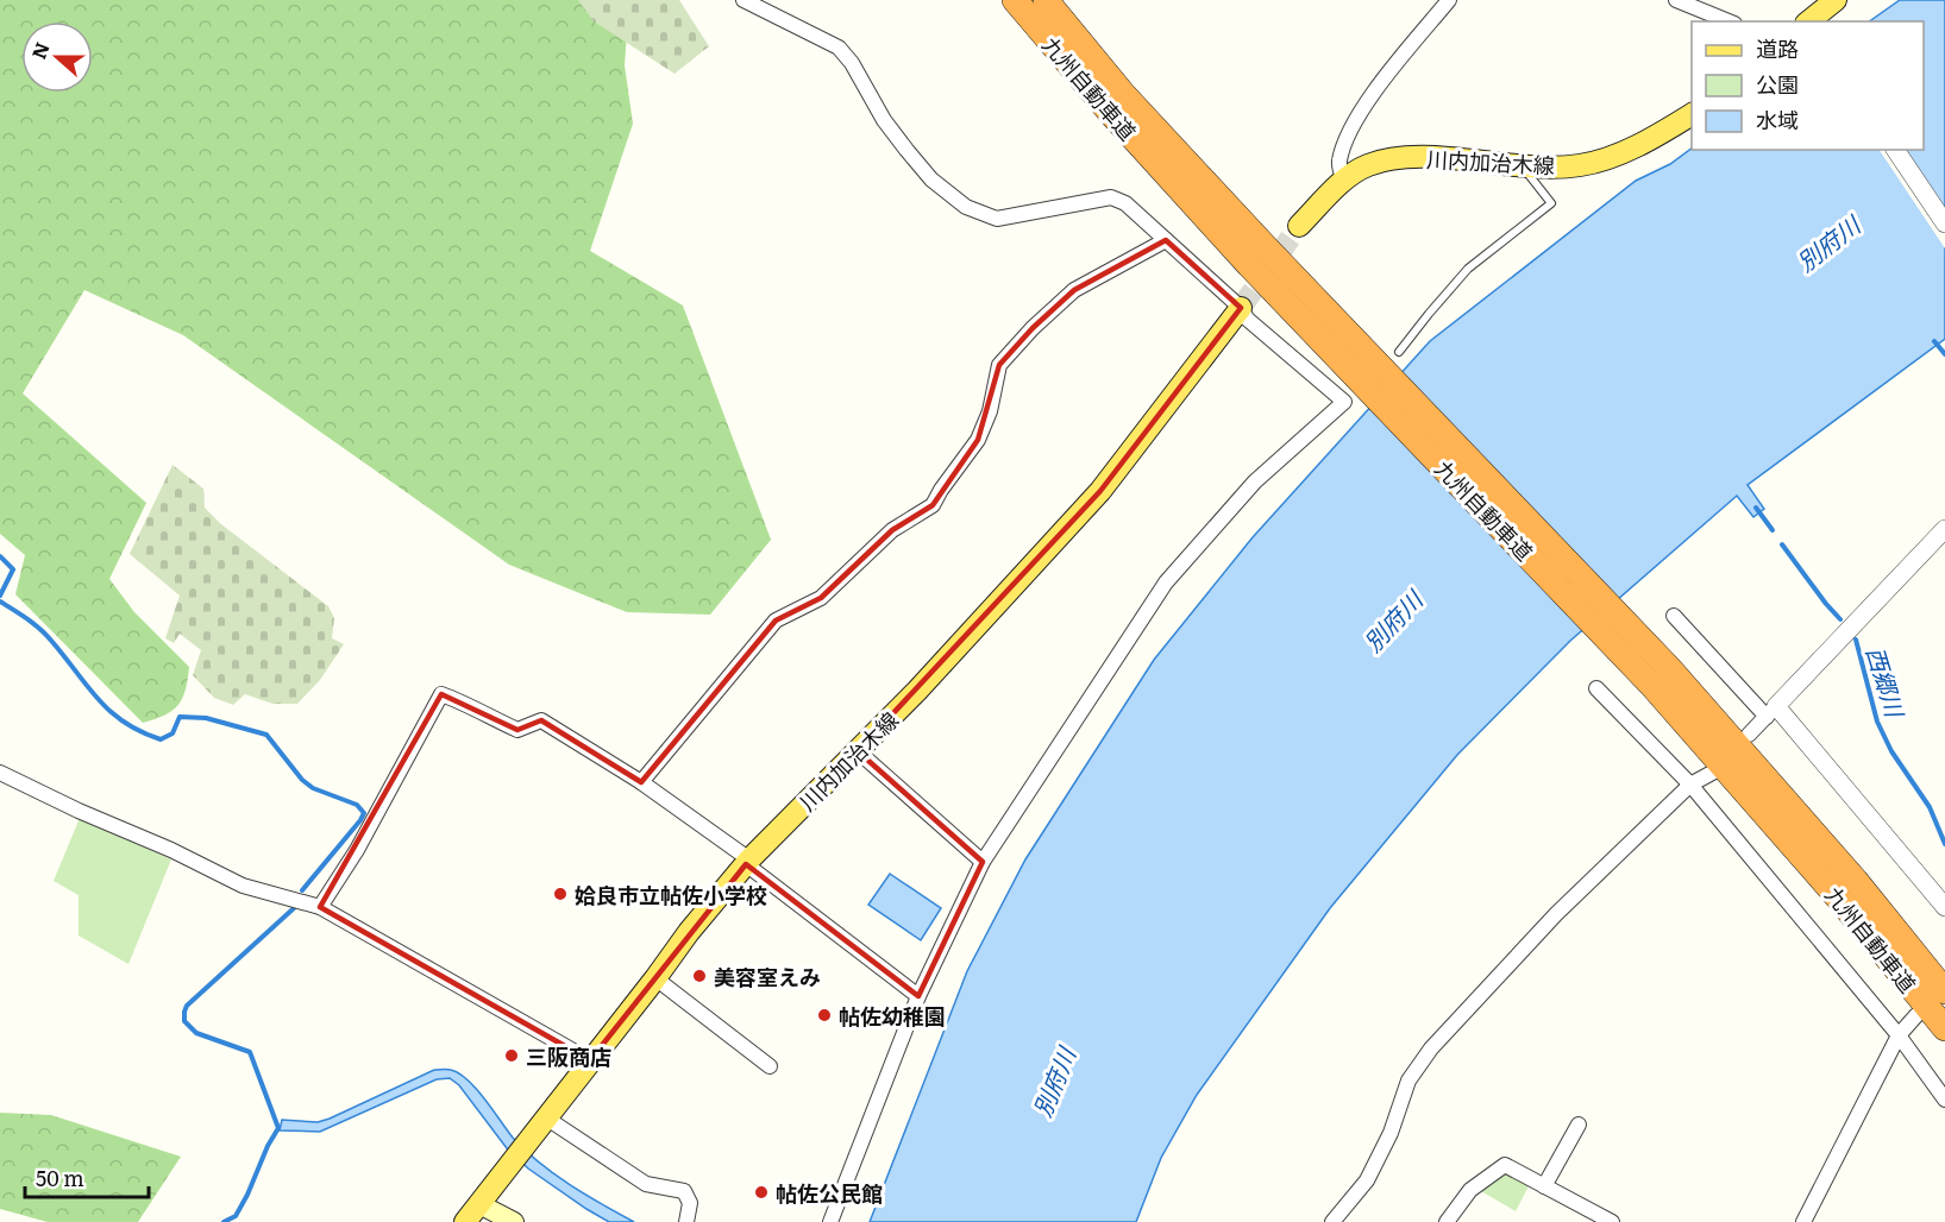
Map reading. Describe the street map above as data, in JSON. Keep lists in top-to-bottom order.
{
  "streets": {
    "highway": ["九州自動車道"],
    "main road": ["川内加治木線"]
  },
  "water": ["別府川", "西郷川"],
  "places": [
    "姶良市立帖佐小学校",
    "美容室えみ",
    "帖佐幼稚園",
    "三阪商店",
    "帖佐公民館"
  ],
  "legend": ["道路", "公園", "水域"],
  "scale_bar": "50 m",
  "north": "left"
}
